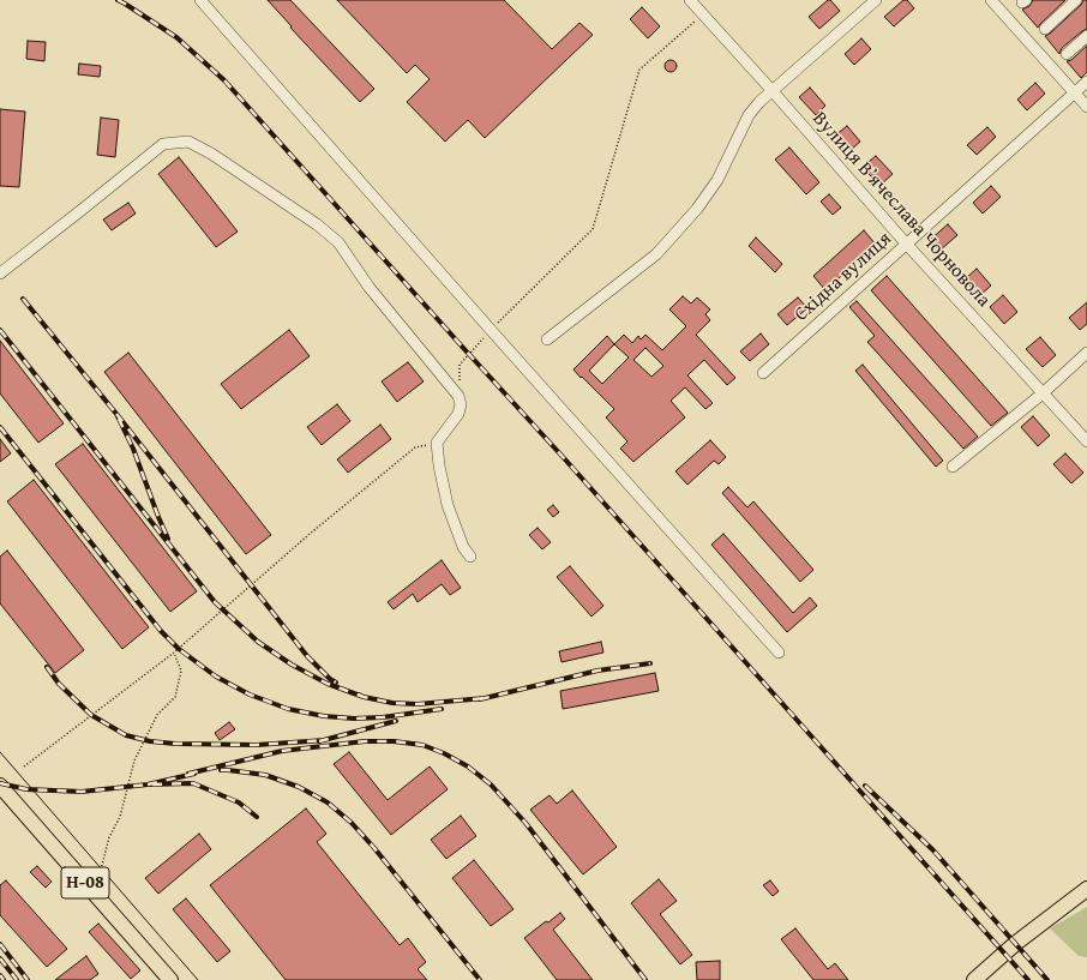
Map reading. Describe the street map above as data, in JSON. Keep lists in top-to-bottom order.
{
  "streets": {
    "main road": ["Н-08"],
    "street": ["Вулиця Вʼячеслава Чорновола", "Східна вулиця"]
  },
  "crossings": [
    ["Вулиця Вʼячеслава Чорновола", "Східна вулиця"]
  ]
}
